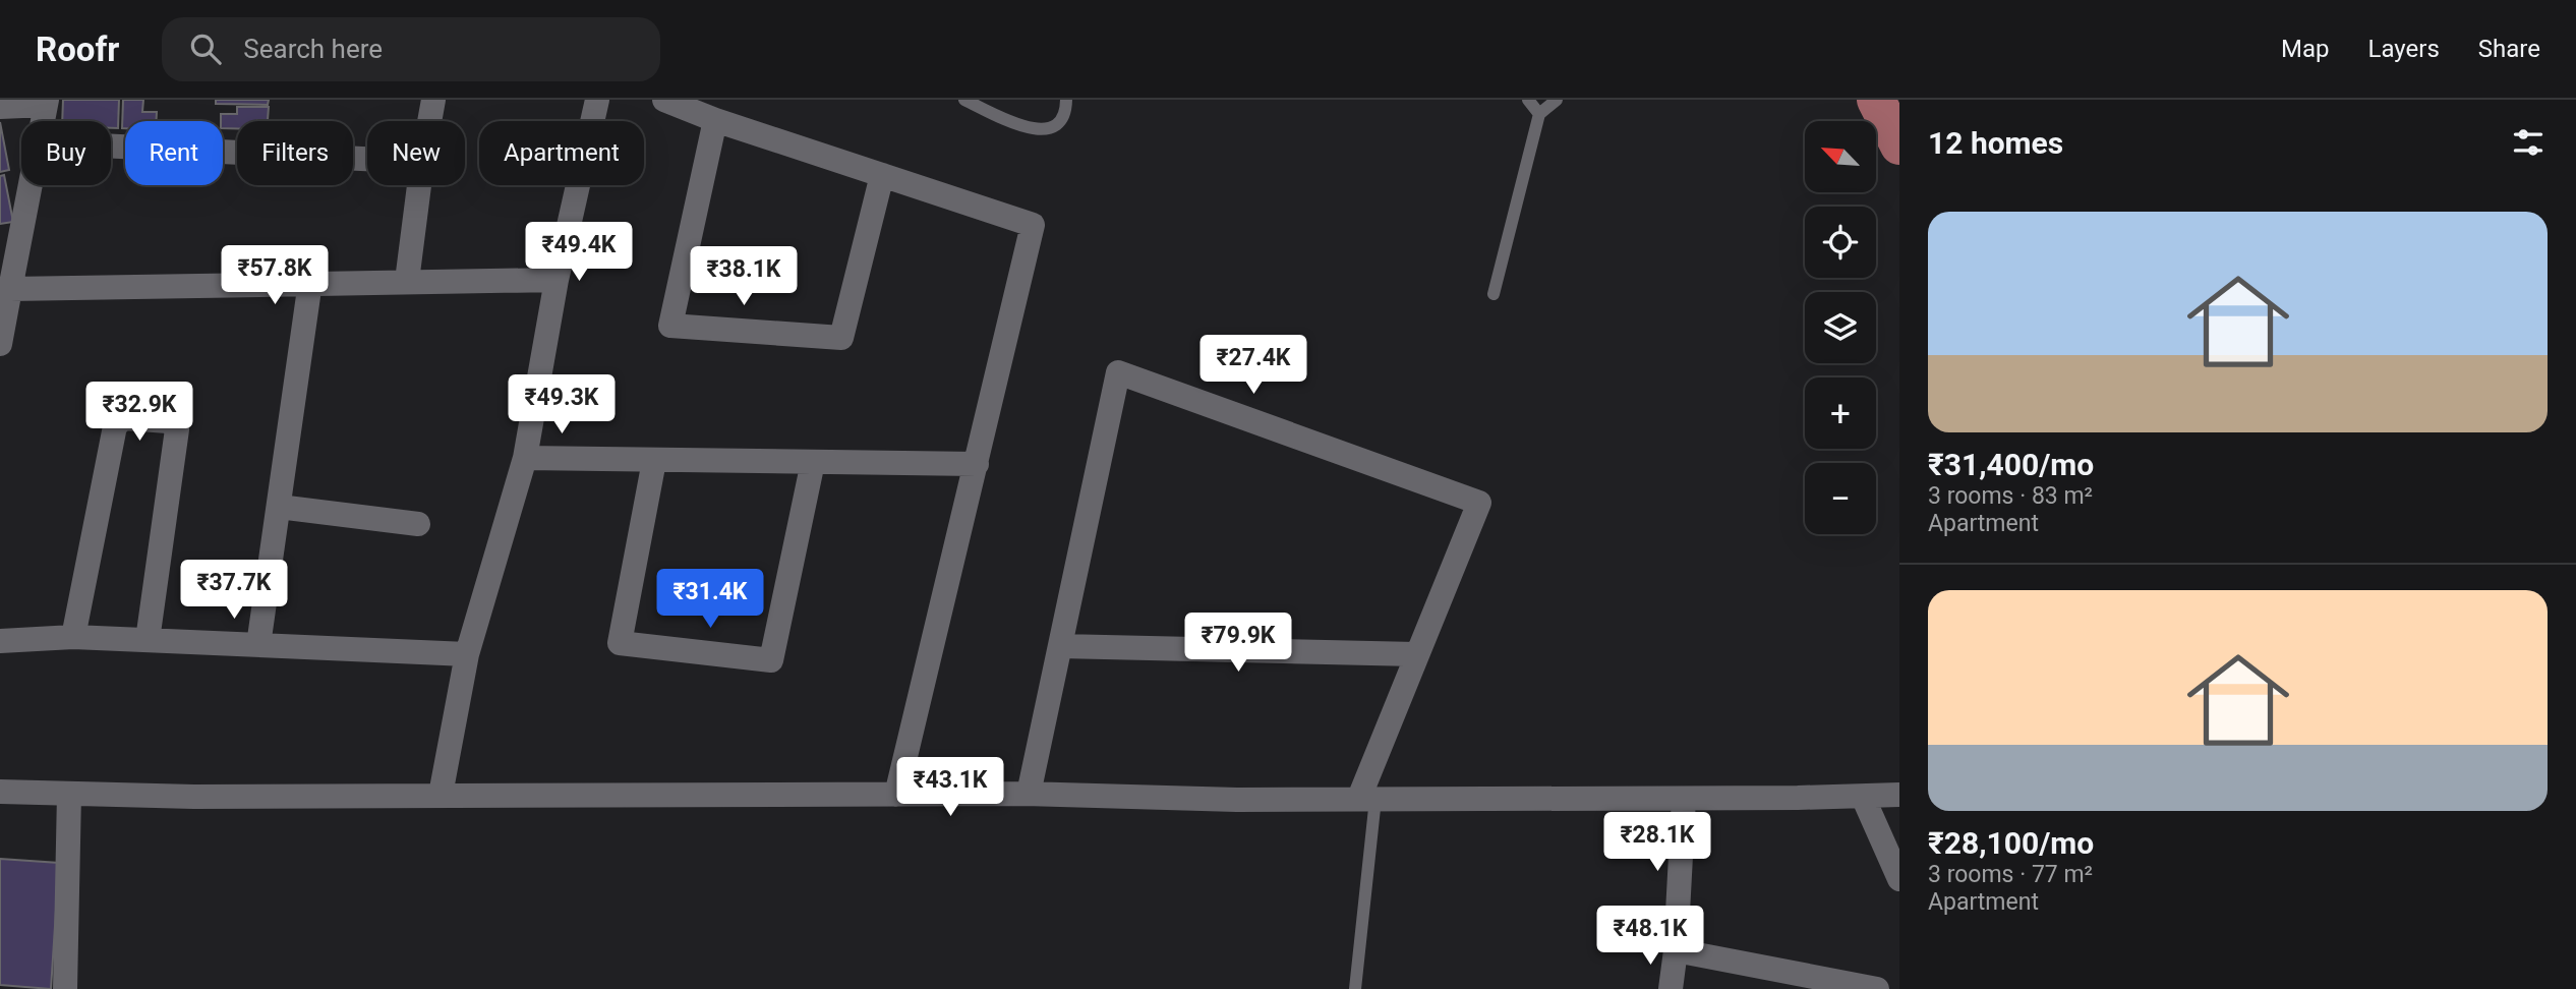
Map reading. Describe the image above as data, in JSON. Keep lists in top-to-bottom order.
{
  "north": "top left",
  "page": {
    "header": "Roofr",
    "search": "Search here",
    "nav": ["Map", "Layers", "Share"],
    "heading": "12 homes",
    "map_buttons": ["+", "−"],
    "chip": [
      "Buy",
      "Rent",
      "Filters",
      "New",
      "Apartment"
    ],
    "list": [
      {
        "name": "₹31,400/mo",
        "note": "3 rooms · 83 m² · Apartment"
      },
      {
        "name": "₹28,100/mo",
        "note": "3 rooms · 77 m² · Apartment"
      }
    ],
    "price": [
      "₹49.4K",
      "₹57.8K",
      "₹38.1K",
      "₹27.4K",
      "₹49.3K",
      "₹32.9K",
      "₹37.7K",
      "₹31.4K",
      "₹79.9K",
      "₹43.1K",
      "₹28.1K",
      "₹48.1K"
    ]
  }
}
